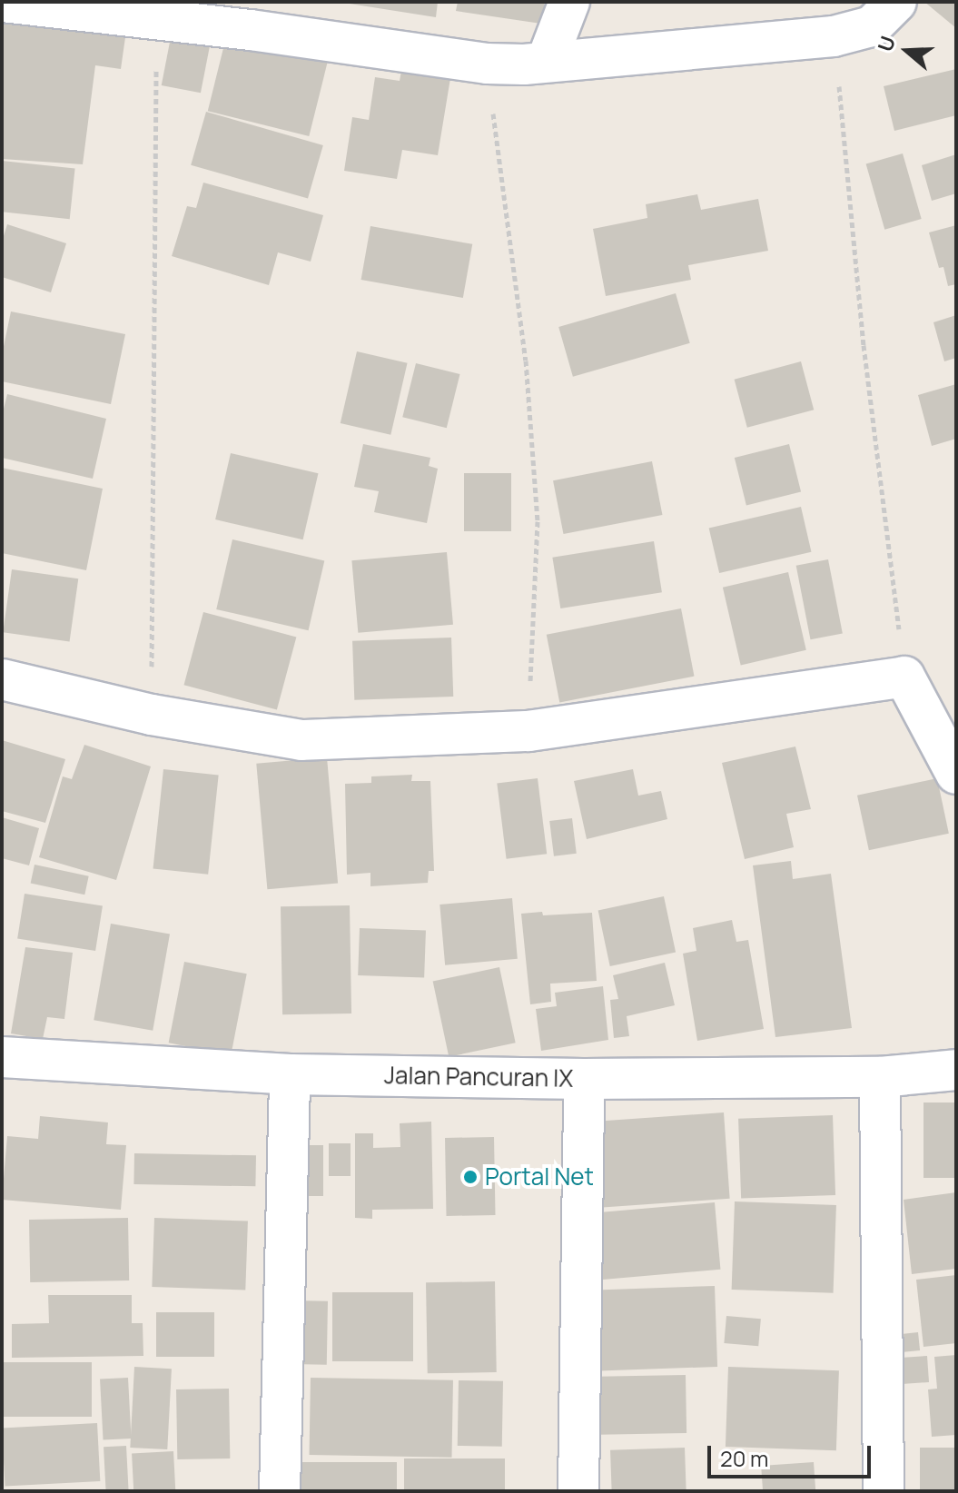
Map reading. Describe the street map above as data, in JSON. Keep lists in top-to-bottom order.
{
  "streets": {
    "street": ["Jalan Pancuran IX"]
  },
  "places": ["Portal Net"],
  "scale_bar": "20 m",
  "north": "left"
}
